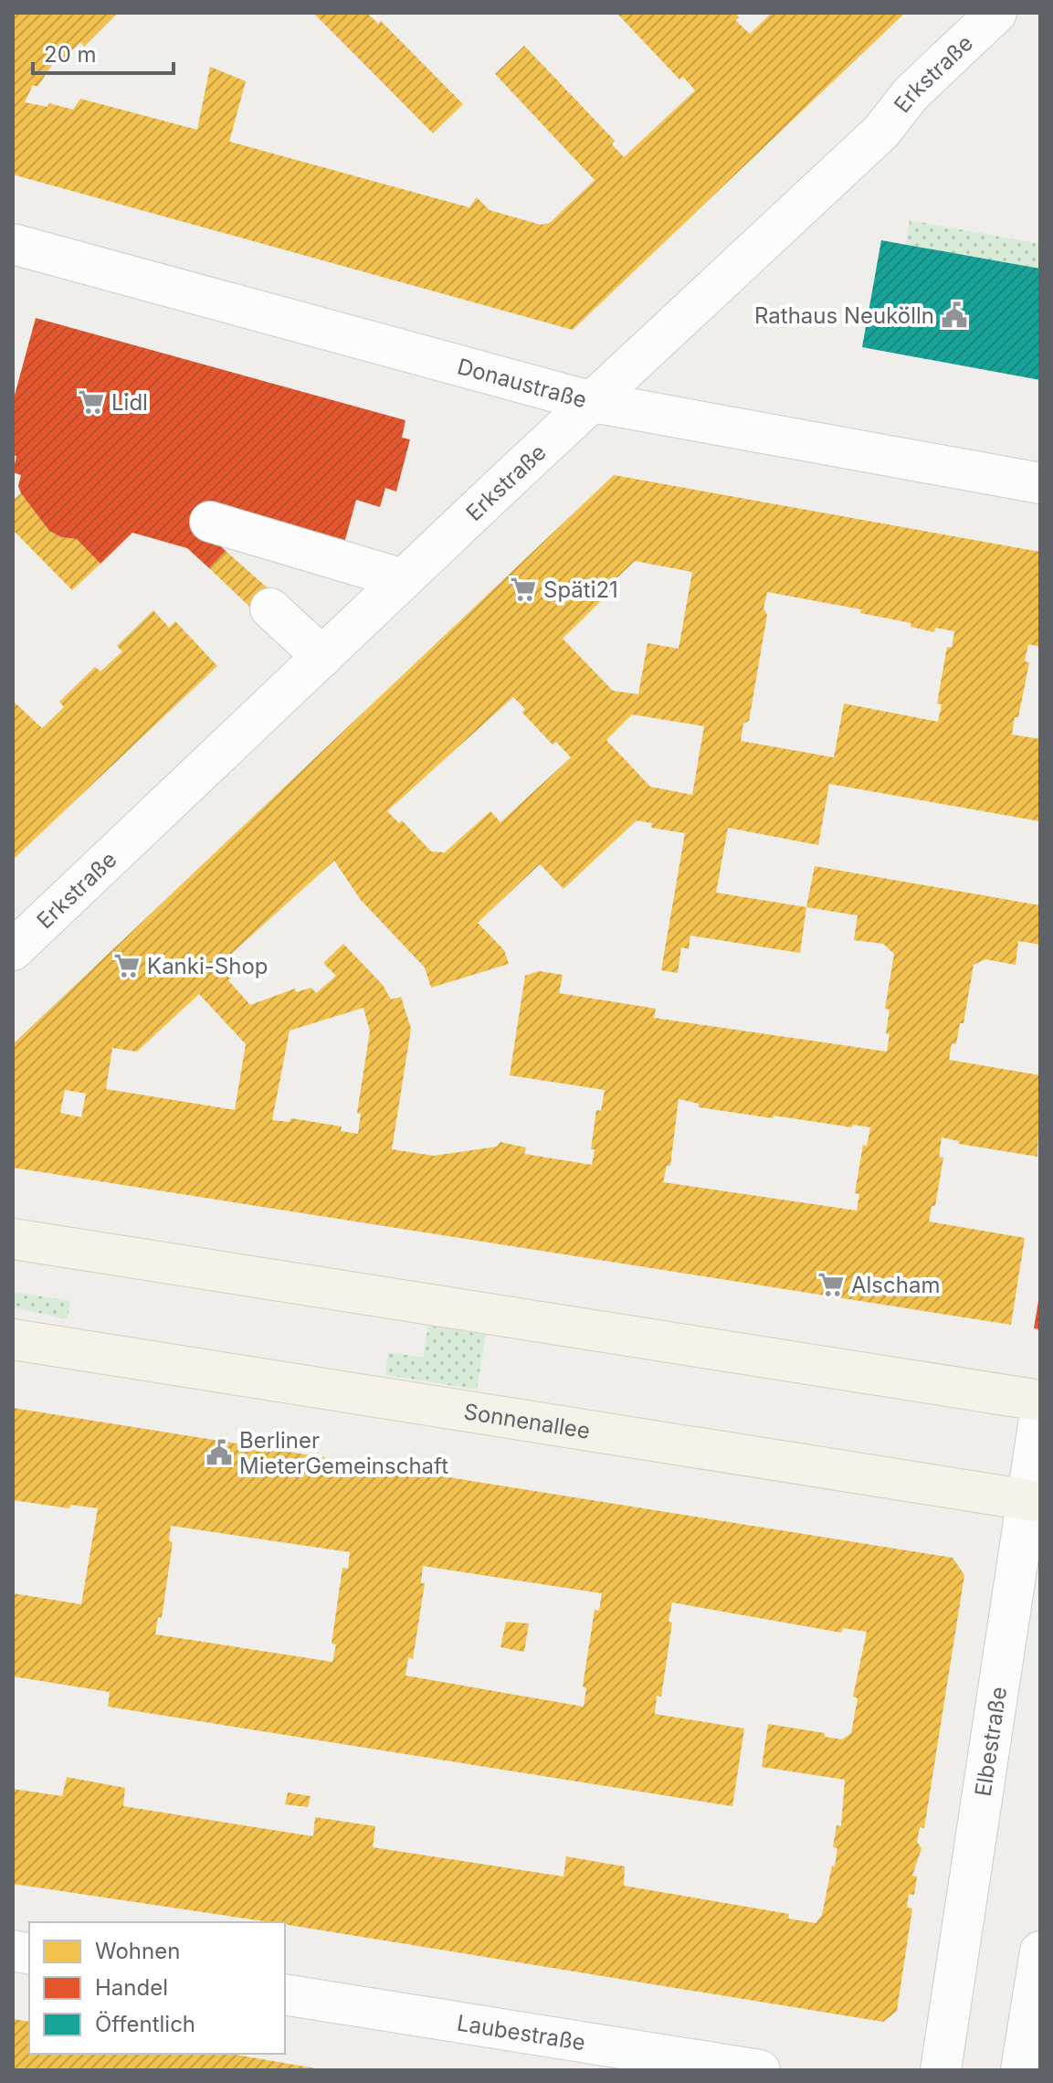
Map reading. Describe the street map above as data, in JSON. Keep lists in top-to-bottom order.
{
  "streets": {
    "main road": ["Sonnenallee"],
    "street": [
      "Erkstraße",
      "Donaustraße",
      "Elbestraße",
      "Laubestraße"
    ]
  },
  "crossings": [
    ["Erkstraße", "Donaustraße"],
    ["Sonnenallee", "Elbestraße"]
  ],
  "places": {
    "public building": ["Rathaus Neukölln", "Berliner MieterGemeinschaft"],
    "supermarket": [
      "Lidl",
      "Späti21",
      "Kanki-Shop",
      "Alscham"
    ]
  },
  "legend": ["Wohnen", "Handel", "Öffentlich"],
  "scale_bar": "20 m"
}
